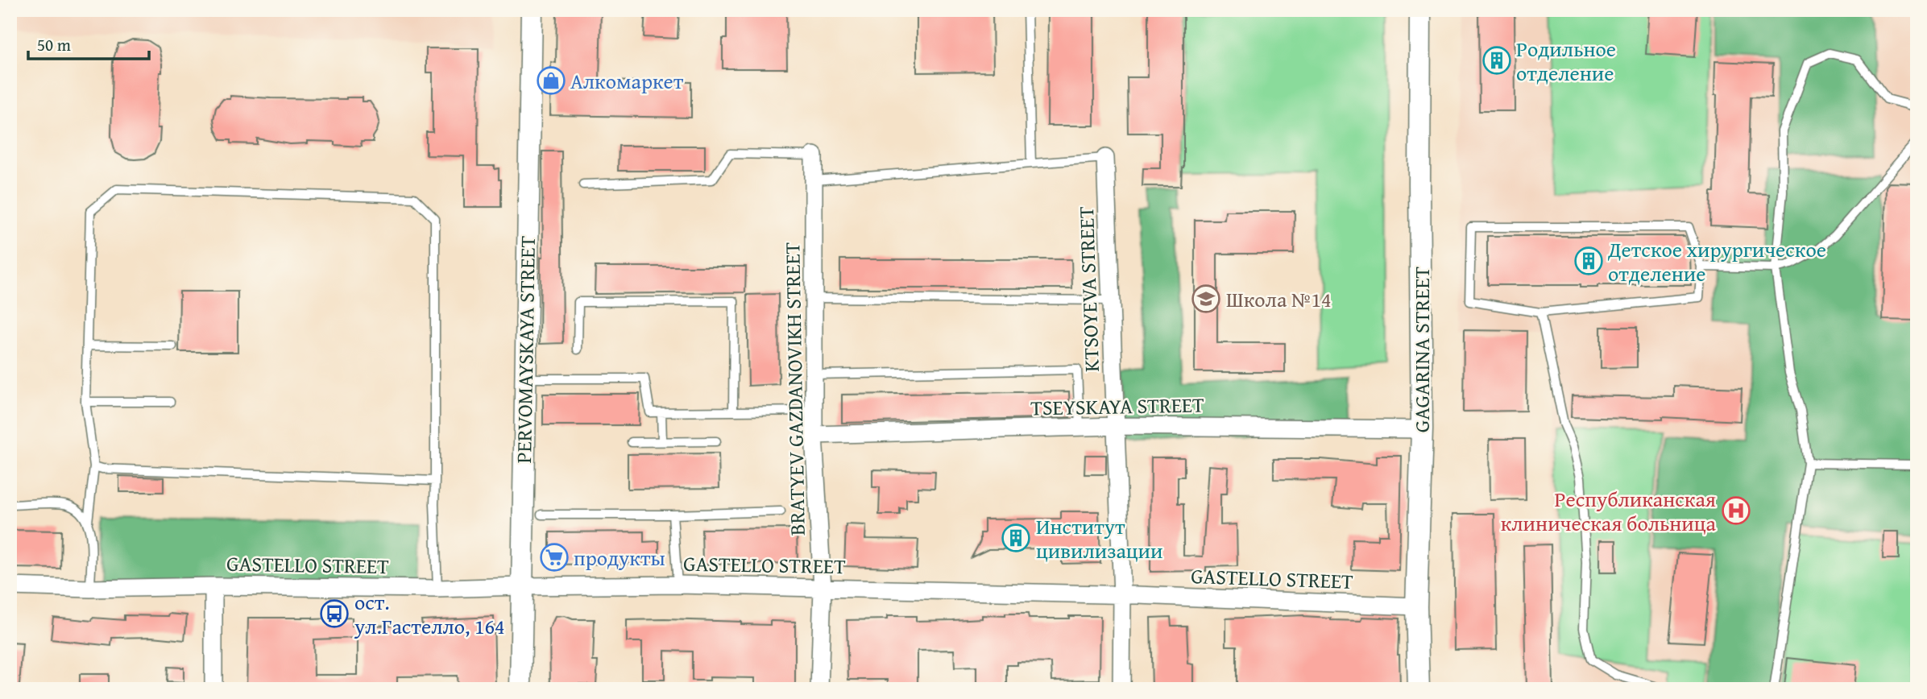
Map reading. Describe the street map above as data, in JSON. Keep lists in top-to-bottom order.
{
  "streets": {
    "street": [
      "KTSOYEVA STREET",
      "PERVOMAYSKAYA STREET",
      "GAGARINA STREET",
      "BRATYEV GAZDANOVIKH STREET",
      "TSEYSKAYA STREET",
      "GASTELLO STREET"
    ]
  },
  "crossings": [
    ["KTSOYEVA STREET", "TSEYSKAYA STREET"],
    ["KTSOYEVA STREET", "GASTELLO STREET"],
    ["PERVOMAYSKAYA STREET", "GASTELLO STREET"],
    ["GAGARINA STREET", "TSEYSKAYA STREET"],
    ["GAGARINA STREET", "GASTELLO STREET"],
    ["BRATYEV GAZDANOVIKH STREET", "TSEYSKAYA STREET"],
    ["BRATYEV GAZDANOVIKH STREET", "GASTELLO STREET"]
  ],
  "places": {
    "building": ["Родильное отделение", "Детское хирургическое отделение", "Институт цивилизации"],
    "shop": ["Алкомаркет"],
    "school or university": ["Школа №14"],
    "hospital": ["Республиканская клиническая больница"],
    "supermarket": ["продукты"],
    "bus stop": ["ост. ул.Гастелло, 164"]
  },
  "scale_bar": "50 m"
}
